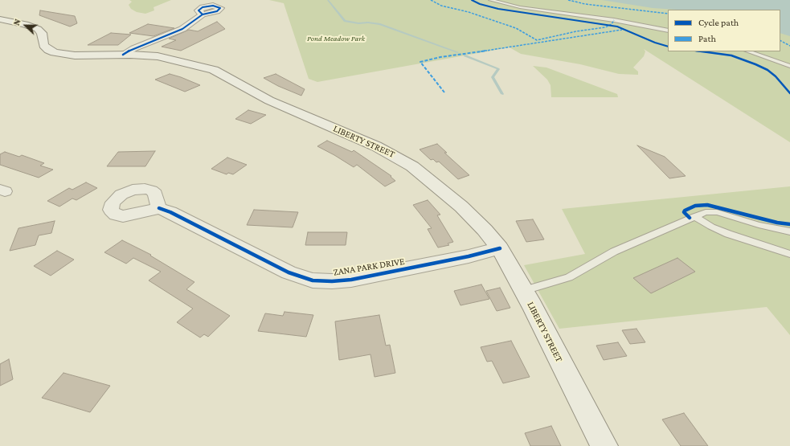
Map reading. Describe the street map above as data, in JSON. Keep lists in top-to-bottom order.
{
  "streets": {
    "main road": ["LIBERTY STREET"],
    "street": ["ZANA PARK DRIVE"]
  },
  "crossings": [
    ["LIBERTY STREET", "ZANA PARK DRIVE"]
  ],
  "parks": ["Pond Meadow Park"],
  "legend": ["Cycle path", "Path"],
  "north": "left"
}
